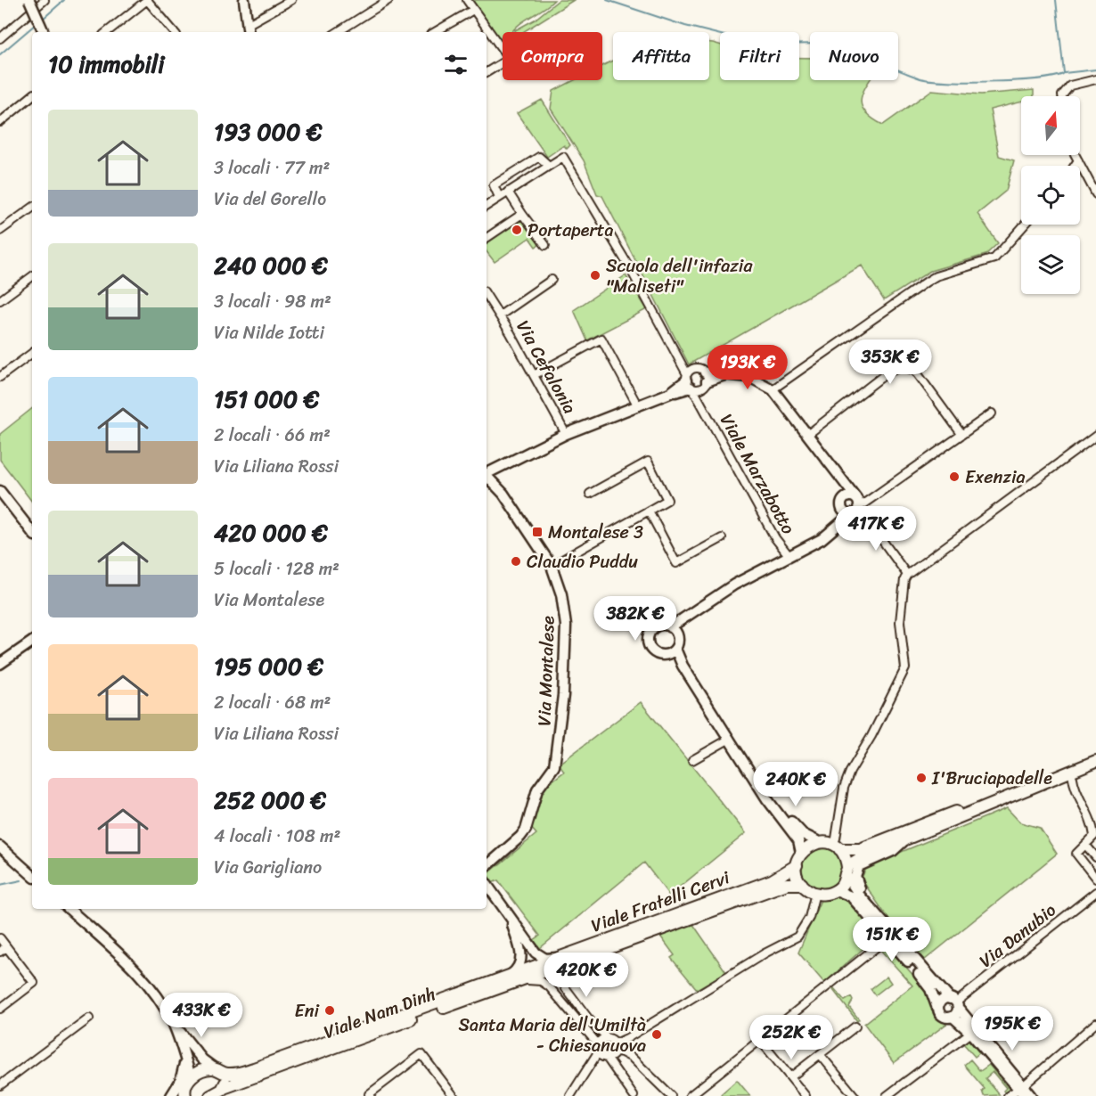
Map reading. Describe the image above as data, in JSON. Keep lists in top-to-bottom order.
{
  "streets": {
    "main road": ["Viale Fratelli Cervi", "Viale Nam Dinh"],
    "street": [
      "Via Cefalonia",
      "Viale Marzabotto",
      "Via Montalese",
      "Via Danubio"
    ]
  },
  "crossings": [
    ["Viale Fratelli Cervi", "Viale Nam Dinh"]
  ],
  "places": {
    "other": [
      "Portaperta",
      "Scuola dell'infazia \"Maliseti\"",
      "Exenzia",
      "Claudio Puddu",
      "I'Bruciapadelle",
      "Eni",
      "Santa Maria dell'Umiltà - Chiesanuova"
    ],
    "transit": ["Montalese 3"]
  },
  "north": "top",
  "page": {
    "chip": [
      "Compra",
      "Affitta",
      "Filtri",
      "Nuovo"
    ],
    "heading": "10 immobili",
    "list": [
      {
        "name": "193 000 €",
        "note": "3 locali · 77 m² · Via del Gorello"
      },
      {
        "name": "240 000 €",
        "note": "3 locali · 98 m² · Via Nilde Iotti"
      },
      {
        "name": "151 000 €",
        "note": "2 locali · 66 m² · Via Liliana Rossi"
      },
      {
        "name": "420 000 €",
        "note": "5 locali · 128 m² · Via Montalese"
      },
      {
        "name": "195 000 €",
        "note": "2 locali · 68 m² · Via Liliana Rossi"
      },
      {
        "name": "252 000 €",
        "note": "4 locali · 108 m² · Via Garigliano"
      }
    ],
    "price": [
      "353K €",
      "193K €",
      "417K €",
      "382K €",
      "240K €",
      "151K €",
      "420K €",
      "433K €",
      "195K €",
      "252K €"
    ]
  }
}
